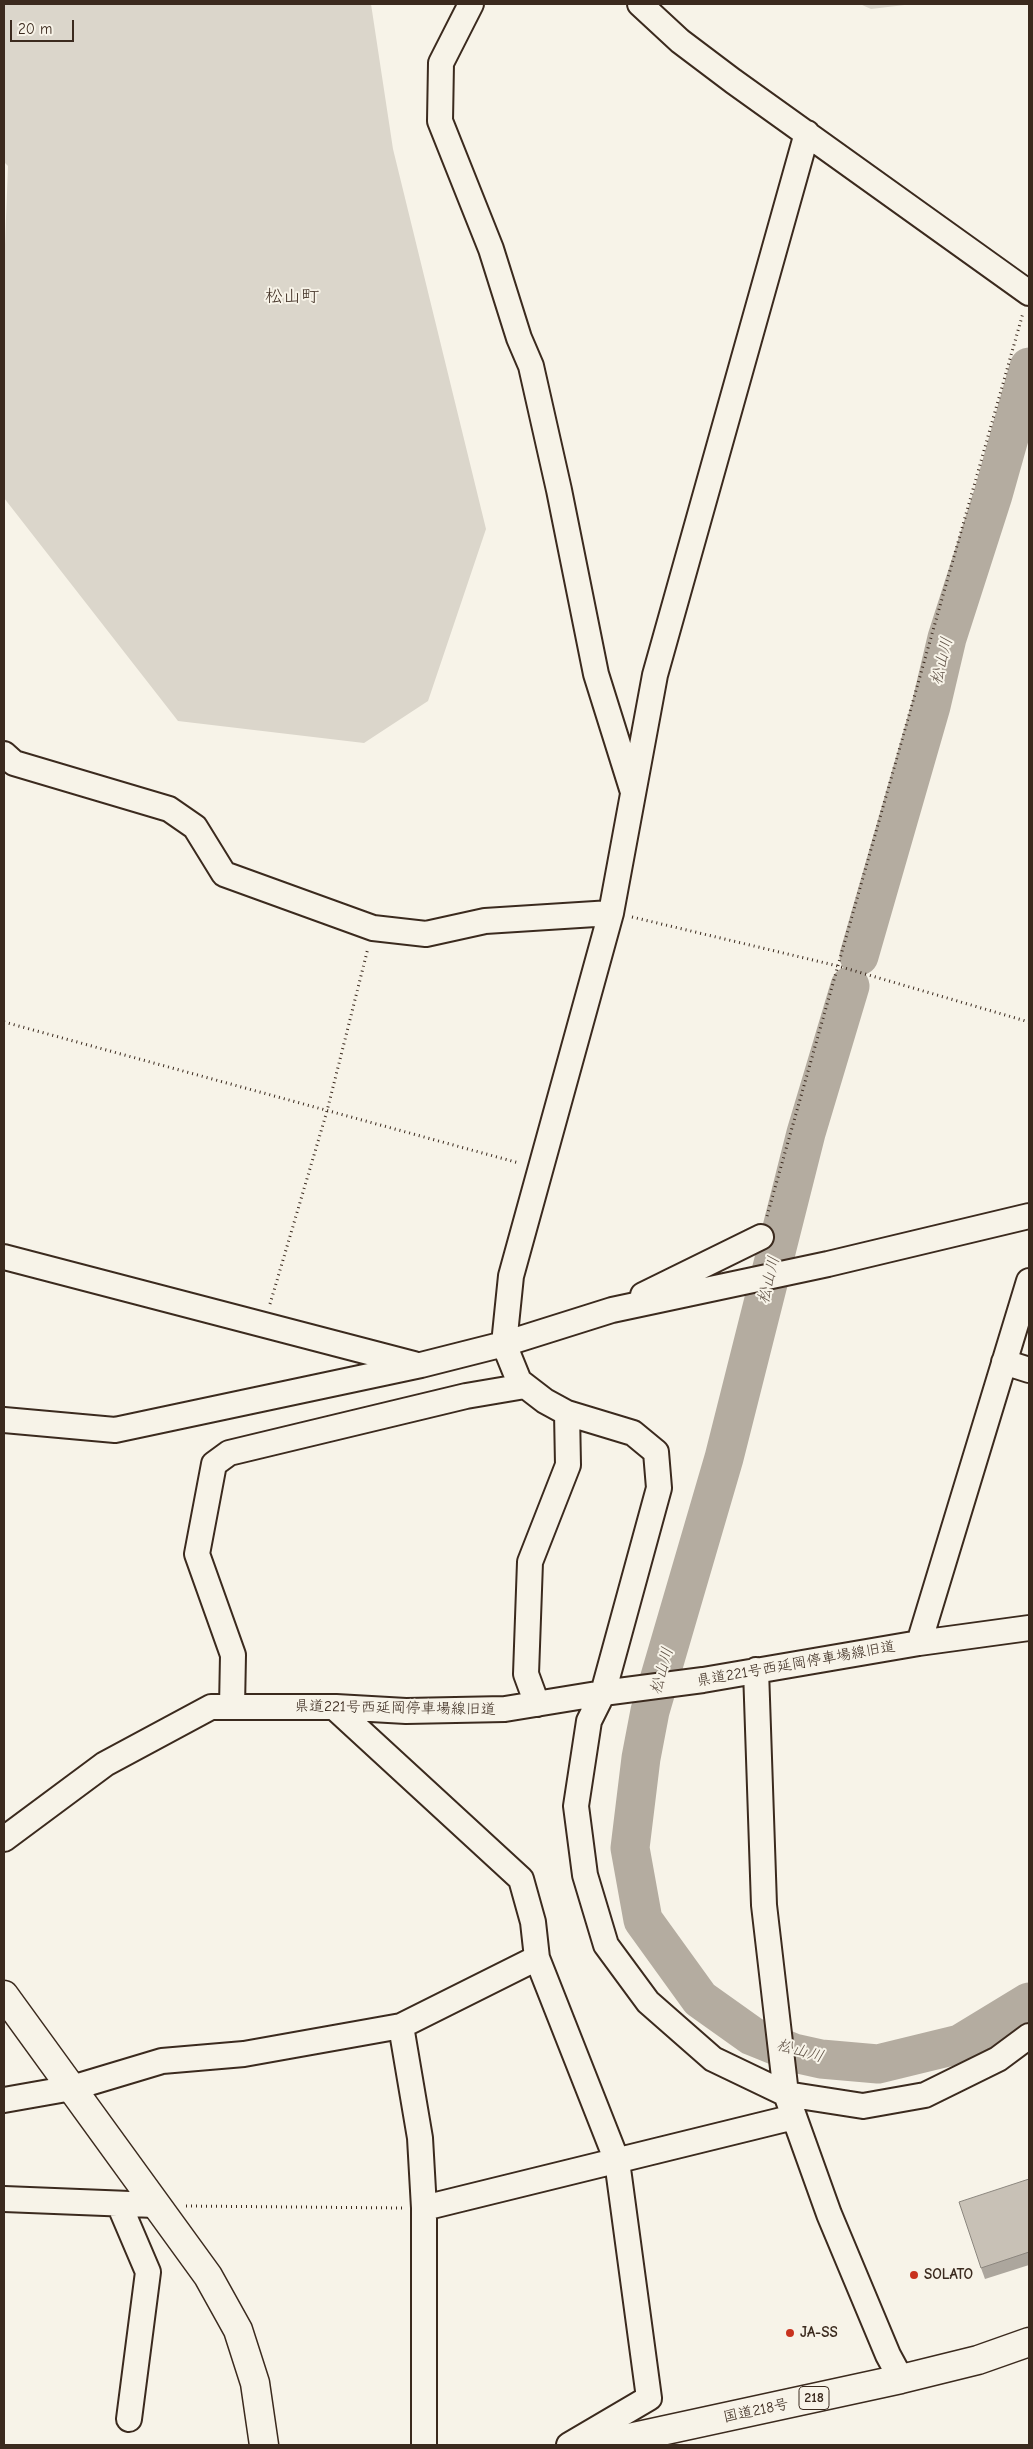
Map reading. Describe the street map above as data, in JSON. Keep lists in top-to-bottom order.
{
  "streets": {
    "main road": ["218", "国道218号"],
    "street": ["県道221号西延岡停車場線旧道"]
  },
  "districts": ["松山町"],
  "water": ["松山川"],
  "places": ["SOLATO", "JA-SS"],
  "scale_bar": "20 m"
}
